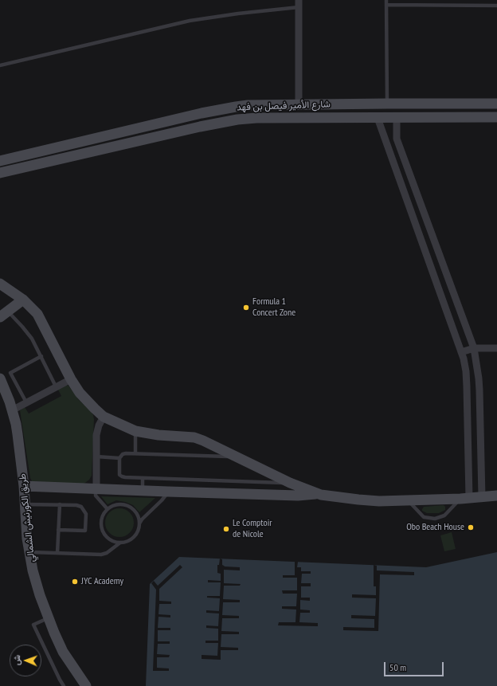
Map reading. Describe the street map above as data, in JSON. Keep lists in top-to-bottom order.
{
  "streets": {
    "main road": ["شارع الأمير فيصل بن فهد", "طريق الكورنيش الشمالي"]
  },
  "places": [
    "Formula 1 Concert Zone",
    "Obo Beach House",
    "Le Comptoir de Nicole",
    "JYC Academy"
  ],
  "scale_bar": "50 m",
  "north": "left"
}
